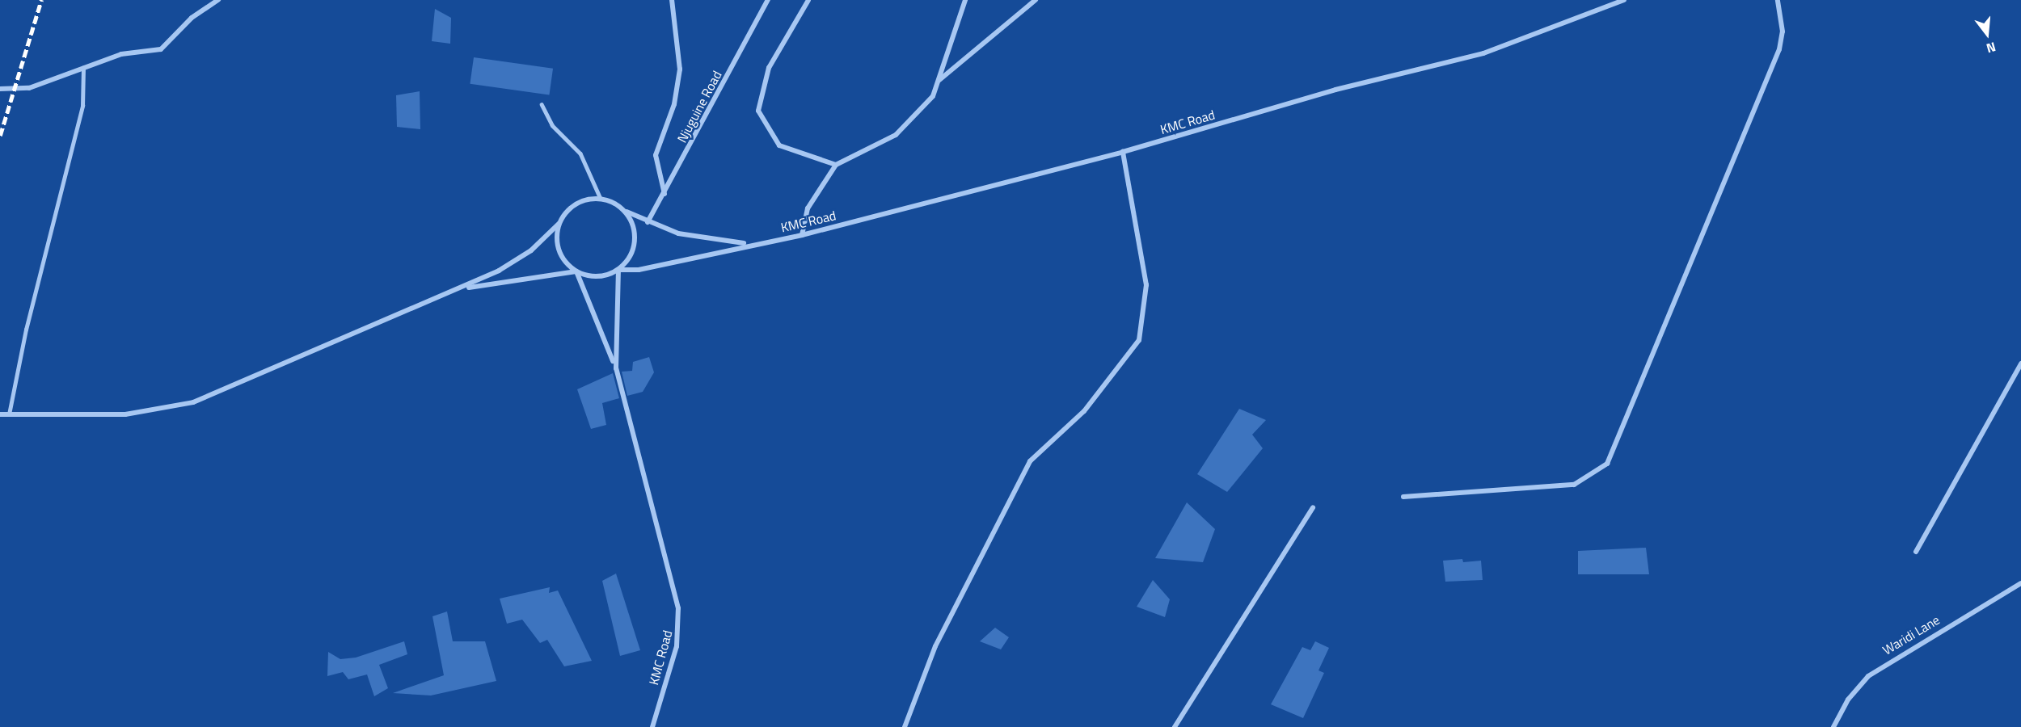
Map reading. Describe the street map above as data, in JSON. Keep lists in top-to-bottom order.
{
  "streets": {
    "street": ["Njuguine Road", "KMC Road", "Waridi Lane"]
  },
  "crossings": [
    ["Njuguine Road", "KMC Road"]
  ],
  "north": "bottom"
}
